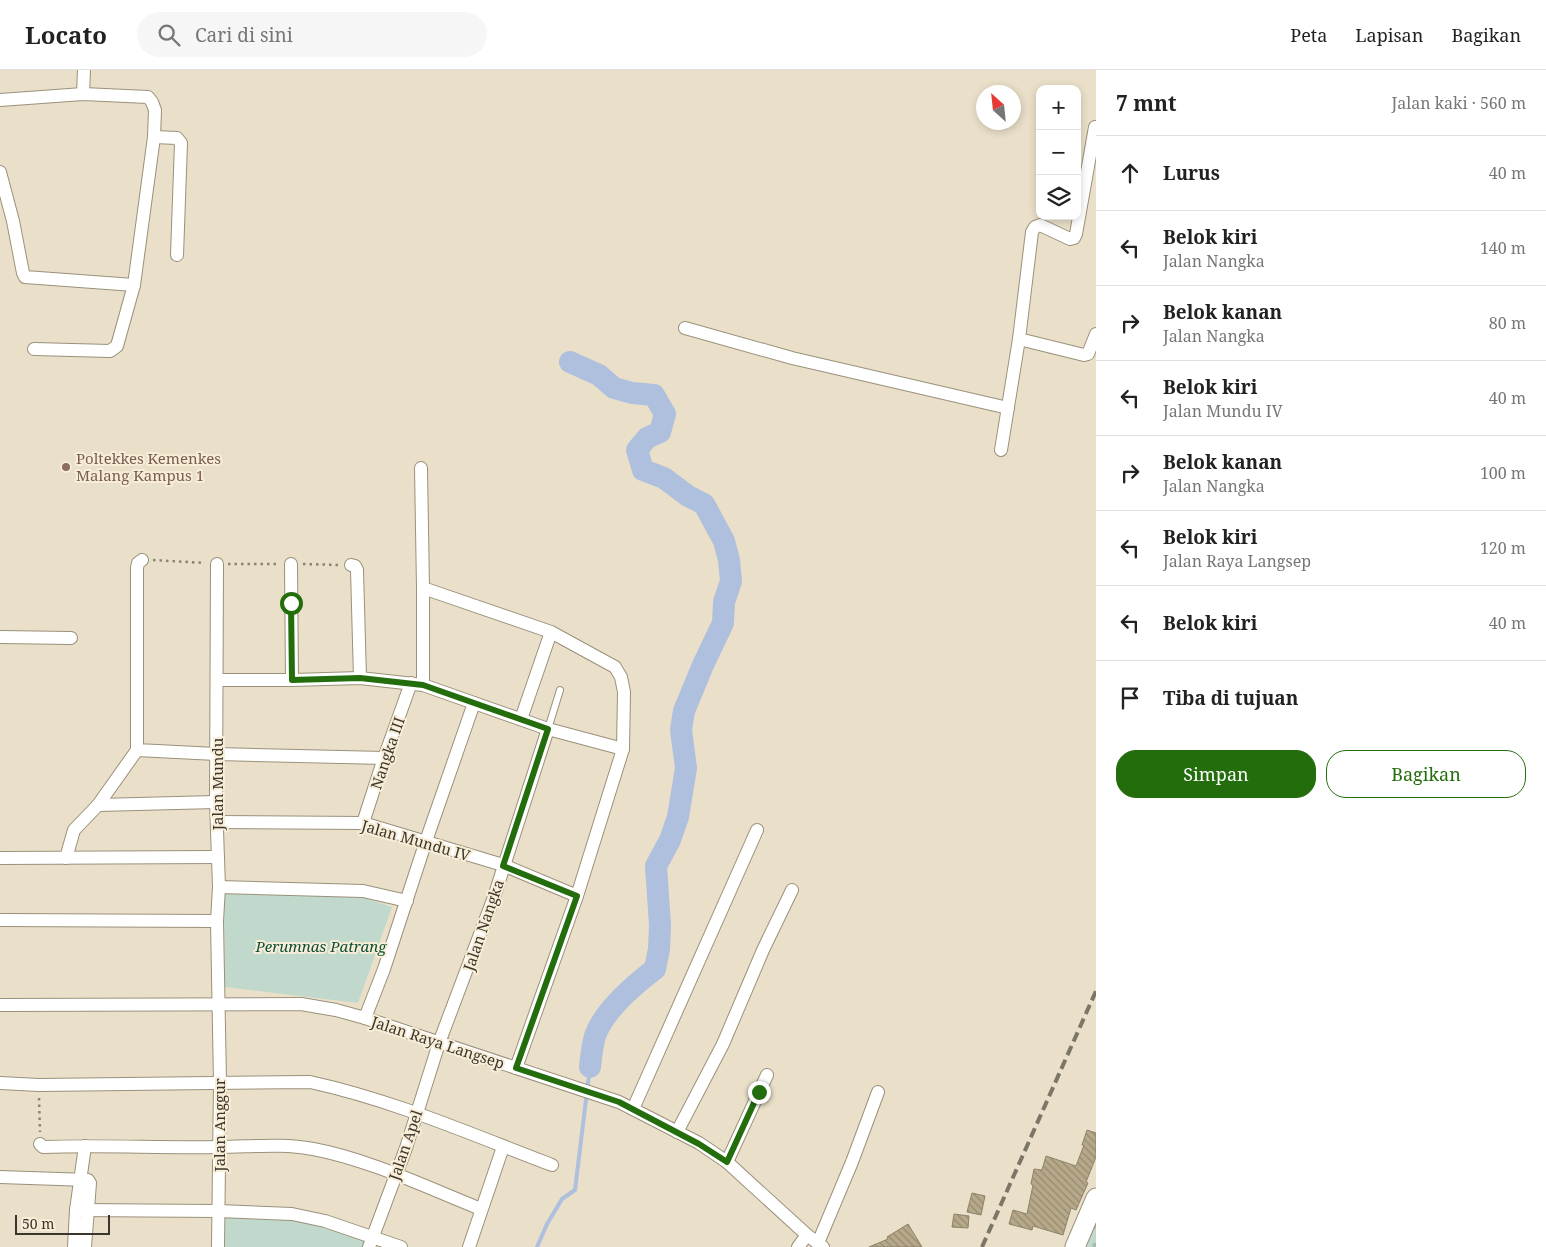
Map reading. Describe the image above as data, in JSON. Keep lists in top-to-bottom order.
{
  "streets": {
    "street": [
      "Nangka III",
      "Jalan Mundu",
      "Jalan Mundu IV",
      "Jalan Nangka",
      "Jalan Raya Langsep",
      "Jalan Anggur",
      "Jalan Apel"
    ]
  },
  "crossings": [
    ["Nangka III", "Jalan Mundu IV"],
    ["Jalan Mundu", "Jalan Mundu IV"],
    ["Jalan Mundu", "Jalan Raya Langsep"],
    ["Jalan Mundu", "Jalan Anggur"],
    ["Jalan Mundu IV", "Jalan Nangka"],
    ["Jalan Nangka", "Jalan Raya Langsep"],
    ["Jalan Nangka", "Jalan Apel"],
    ["Jalan Raya Langsep", "Jalan Anggur"],
    ["Jalan Raya Langsep", "Jalan Apel"]
  ],
  "parks": ["Perumnas Patrang"],
  "places": ["Poltekkes Kemenkes Malang Kampus 1"],
  "scale_bar": "50 m",
  "north": "top left",
  "page": {
    "header": "Locato",
    "search": "Cari di sini",
    "nav": ["Peta", "Lapisan", "Bagikan"],
    "heading": ["7 mnt", "Jalan kaki · 560 m"],
    "map_buttons": ["+", "−"],
    "list": [
      ["Lurus", "40 m"],
      ["Belok kiri", "Jalan Nangka", "140 m"],
      ["Belok kanan", "Jalan Nangka", "80 m"],
      ["Belok kiri", "Jalan Mundu IV", "40 m"],
      ["Belok kanan", "Jalan Nangka", "100 m"],
      ["Belok kiri", "Jalan Raya Langsep", "120 m"],
      ["Belok kiri", "40 m"],
      "Tiba di tujuan"
    ],
    "buttons": ["Simpan", "Bagikan"],
    "scale": "50 m"
  }
}
